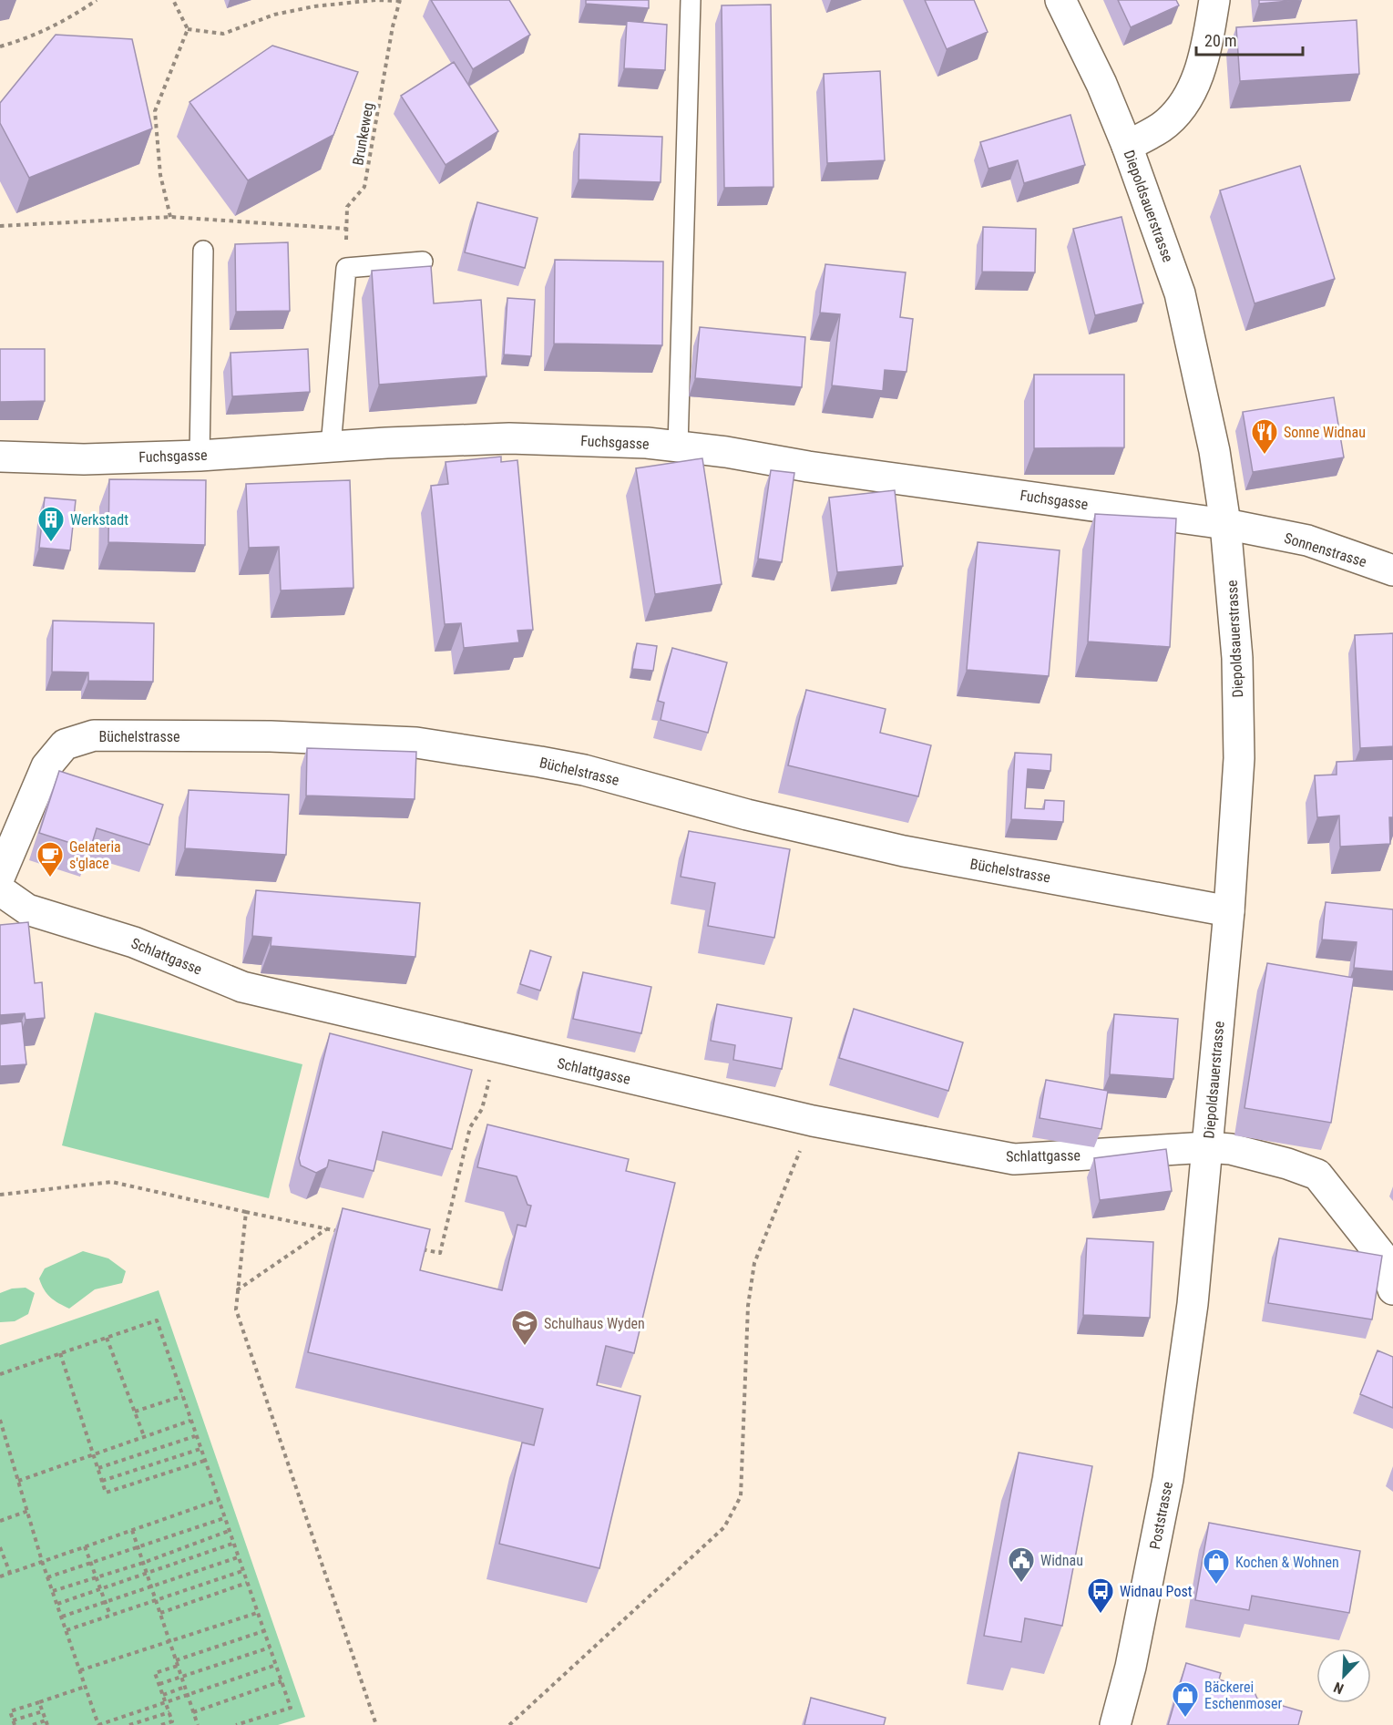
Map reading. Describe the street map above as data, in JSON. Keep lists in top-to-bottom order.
{
  "streets": {
    "street": [
      "Diepoldsauerstrasse",
      "Fuchsgasse",
      "Sonnenstrasse",
      "Büchelstrasse",
      "Schlattgasse",
      "Poststrasse"
    ],
    "path": ["Brunkeweg"]
  },
  "crossings": [
    ["Diepoldsauerstrasse", "Fuchsgasse"],
    ["Diepoldsauerstrasse", "Sonnenstrasse"],
    ["Diepoldsauerstrasse", "Büchelstrasse"],
    ["Diepoldsauerstrasse", "Schlattgasse"],
    ["Diepoldsauerstrasse", "Poststrasse"],
    ["Fuchsgasse", "Sonnenstrasse"]
  ],
  "places": {
    "restaurant": ["Sonne Widnau"],
    "building": ["Werkstadt"],
    "cafe": ["Gelateria s'glace"],
    "school or university": ["Schulhaus Wyden"],
    "public building": ["Widnau"],
    "shop": ["Kochen & Wohnen", "Bäckerei Eschenmoser"],
    "bus stop": ["Widnau Post"]
  },
  "scale_bar": "20 m",
  "north": "bottom left"
}
